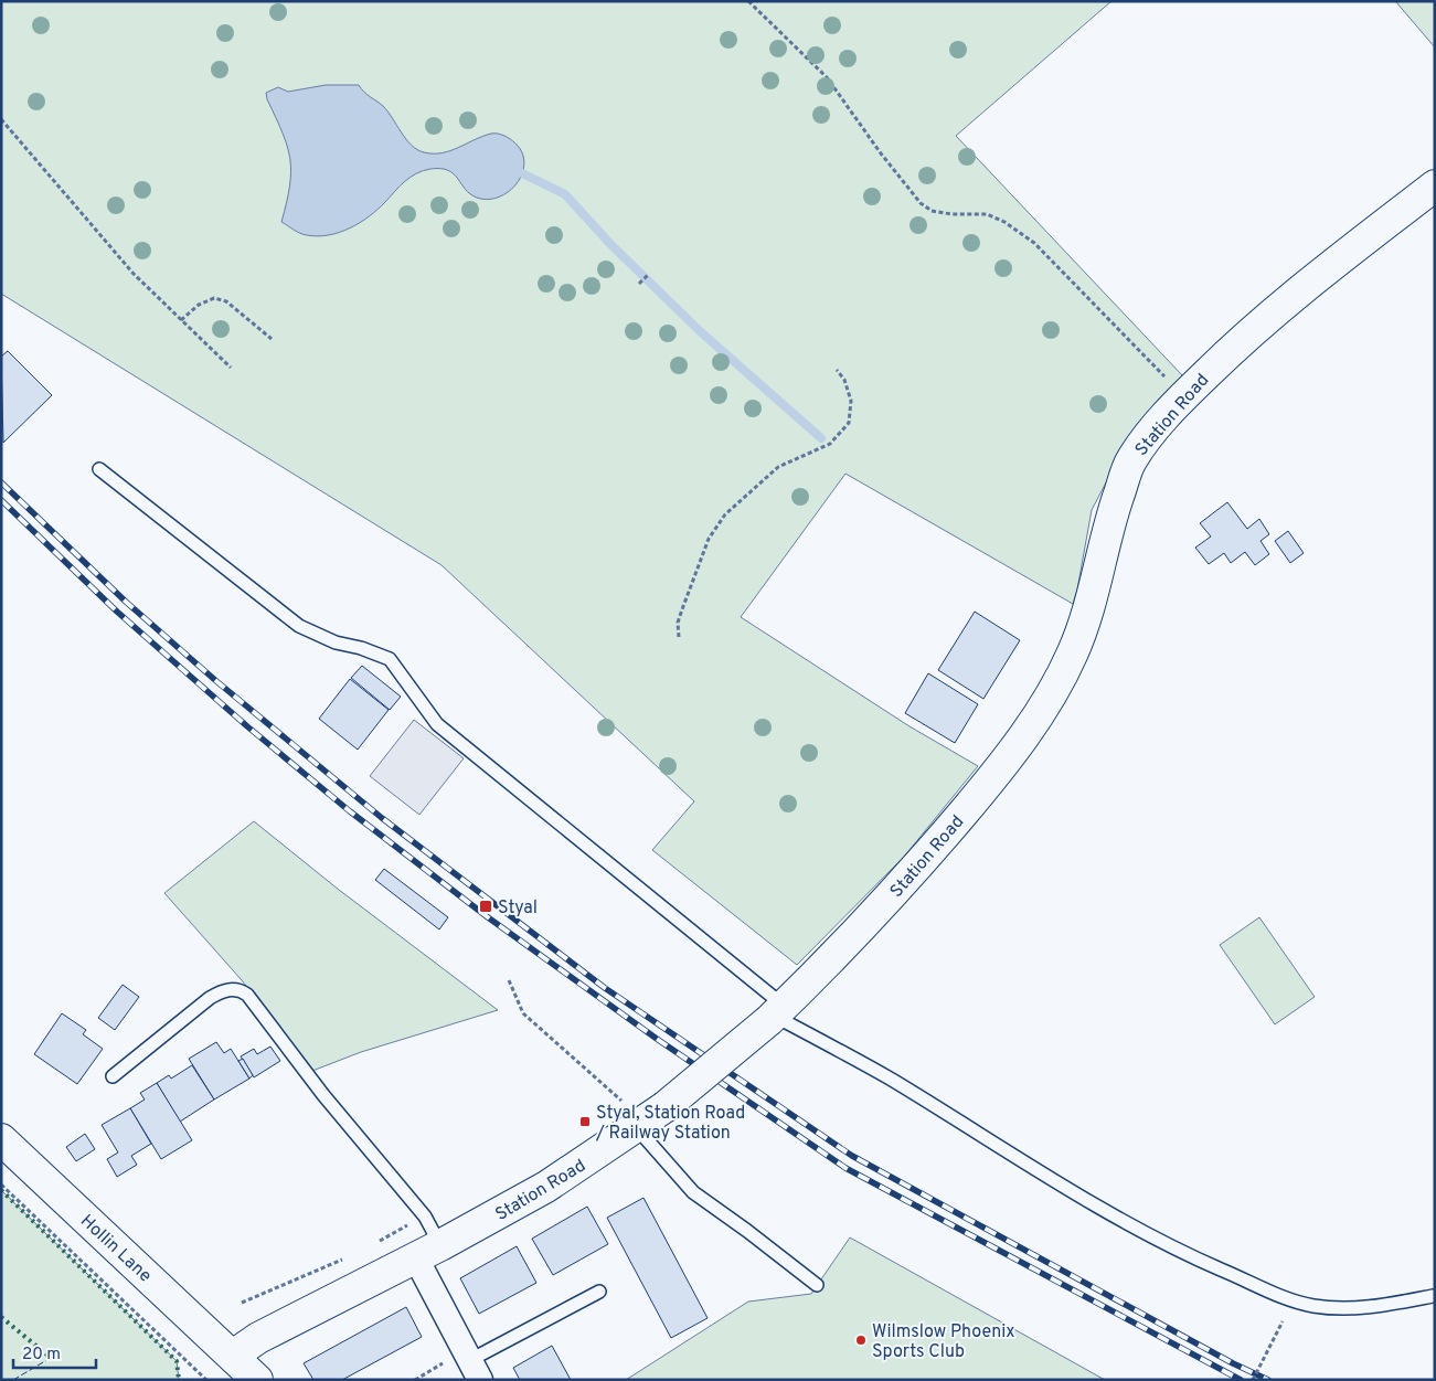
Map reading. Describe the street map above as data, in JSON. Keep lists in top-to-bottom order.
{
  "streets": {
    "street": ["Station Road", "Hollin Lane"]
  },
  "crossings": [
    ["Station Road", "Hollin Lane"]
  ],
  "places": {
    "transit": ["Styal", "Styal, Station Road / Railway Station"],
    "other": ["Wilmslow Phoenix Sports Club"]
  },
  "scale_bar": "20 m"
}
